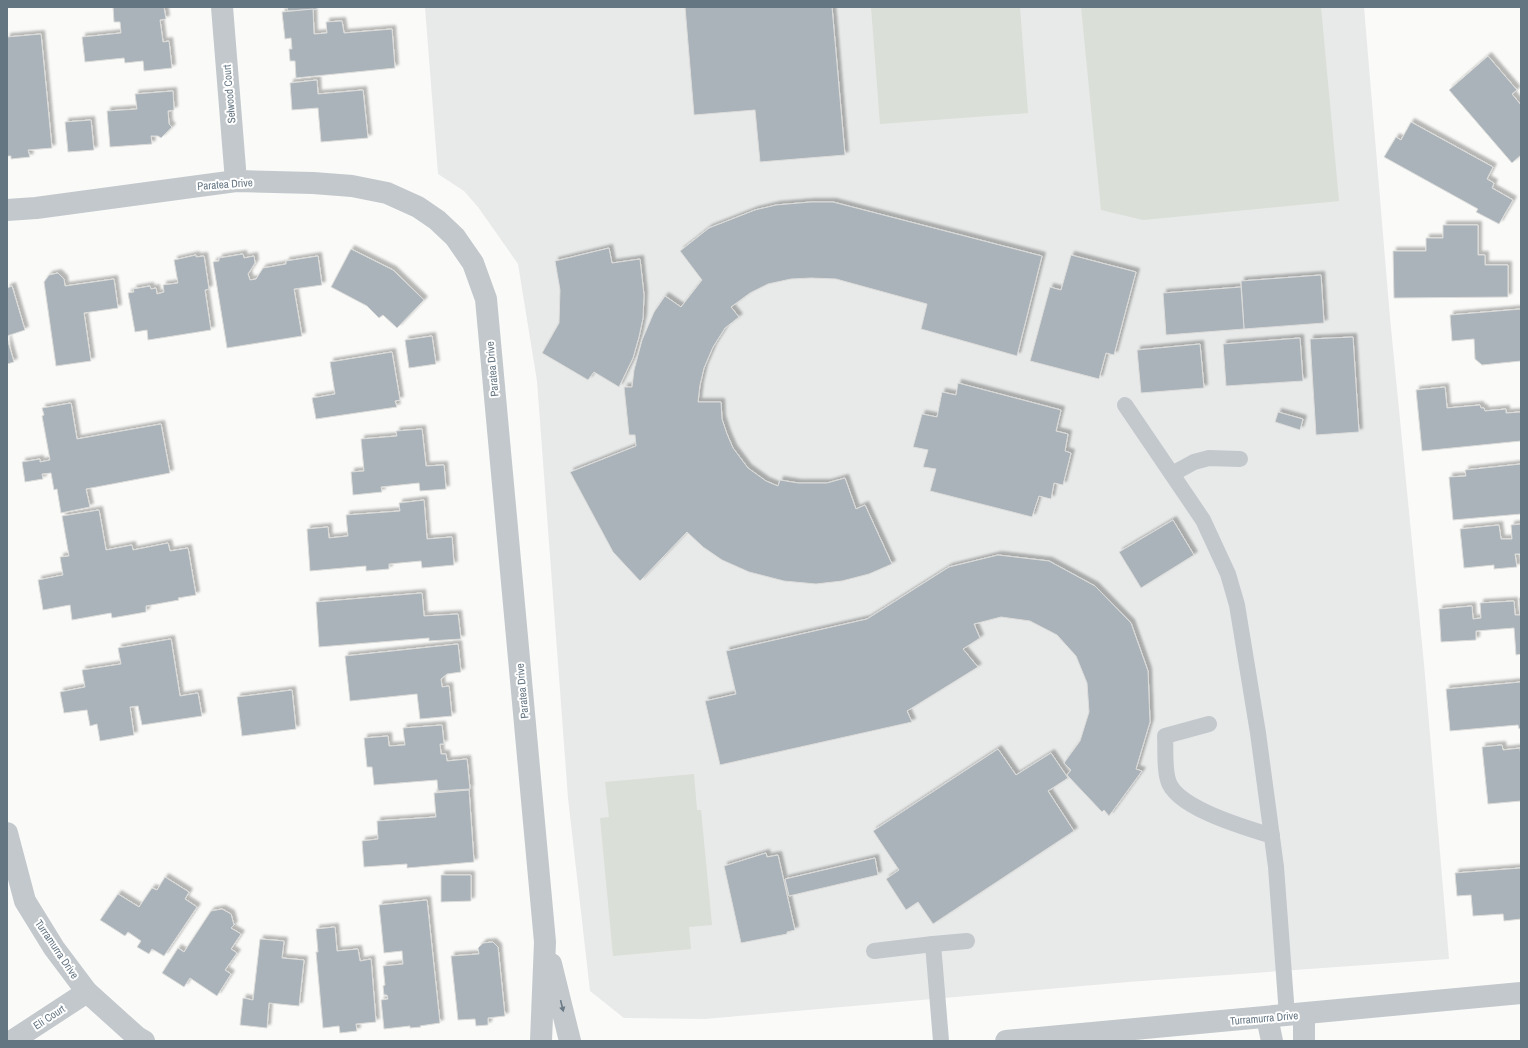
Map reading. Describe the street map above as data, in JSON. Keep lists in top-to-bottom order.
{
  "streets": {
    "street": [
      "Selwood Court",
      "Paratea Drive",
      "Turramurra Drive",
      "Eli Court"
    ]
  },
  "crossings": [
    ["Selwood Court", "Paratea Drive"],
    ["Turramurra Drive", "Eli Court"]
  ]
}
